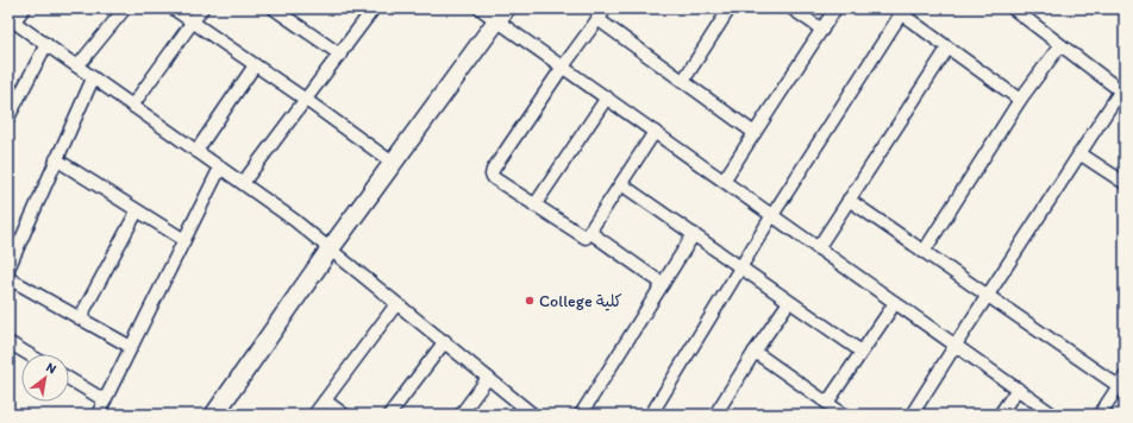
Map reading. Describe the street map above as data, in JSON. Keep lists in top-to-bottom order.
{
  "places": ["College كلية"],
  "north": "top right"
}
